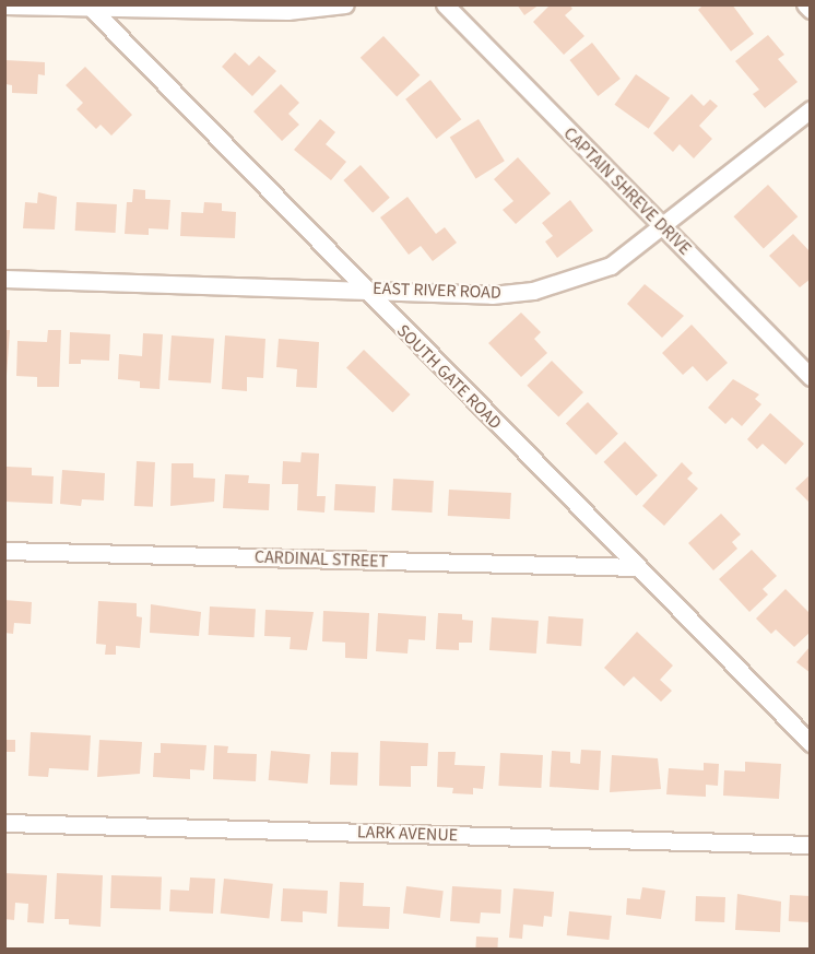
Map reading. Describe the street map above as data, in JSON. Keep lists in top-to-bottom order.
{
  "streets": {
    "street": [
      "CAPTAIN SHREVE DRIVE",
      "EAST RIVER ROAD",
      "SOUTH GATE ROAD",
      "CARDINAL STREET",
      "LARK AVENUE"
    ]
  },
  "crossings": [
    ["CAPTAIN SHREVE DRIVE", "EAST RIVER ROAD"],
    ["EAST RIVER ROAD", "SOUTH GATE ROAD"],
    ["SOUTH GATE ROAD", "CARDINAL STREET"]
  ]
}
